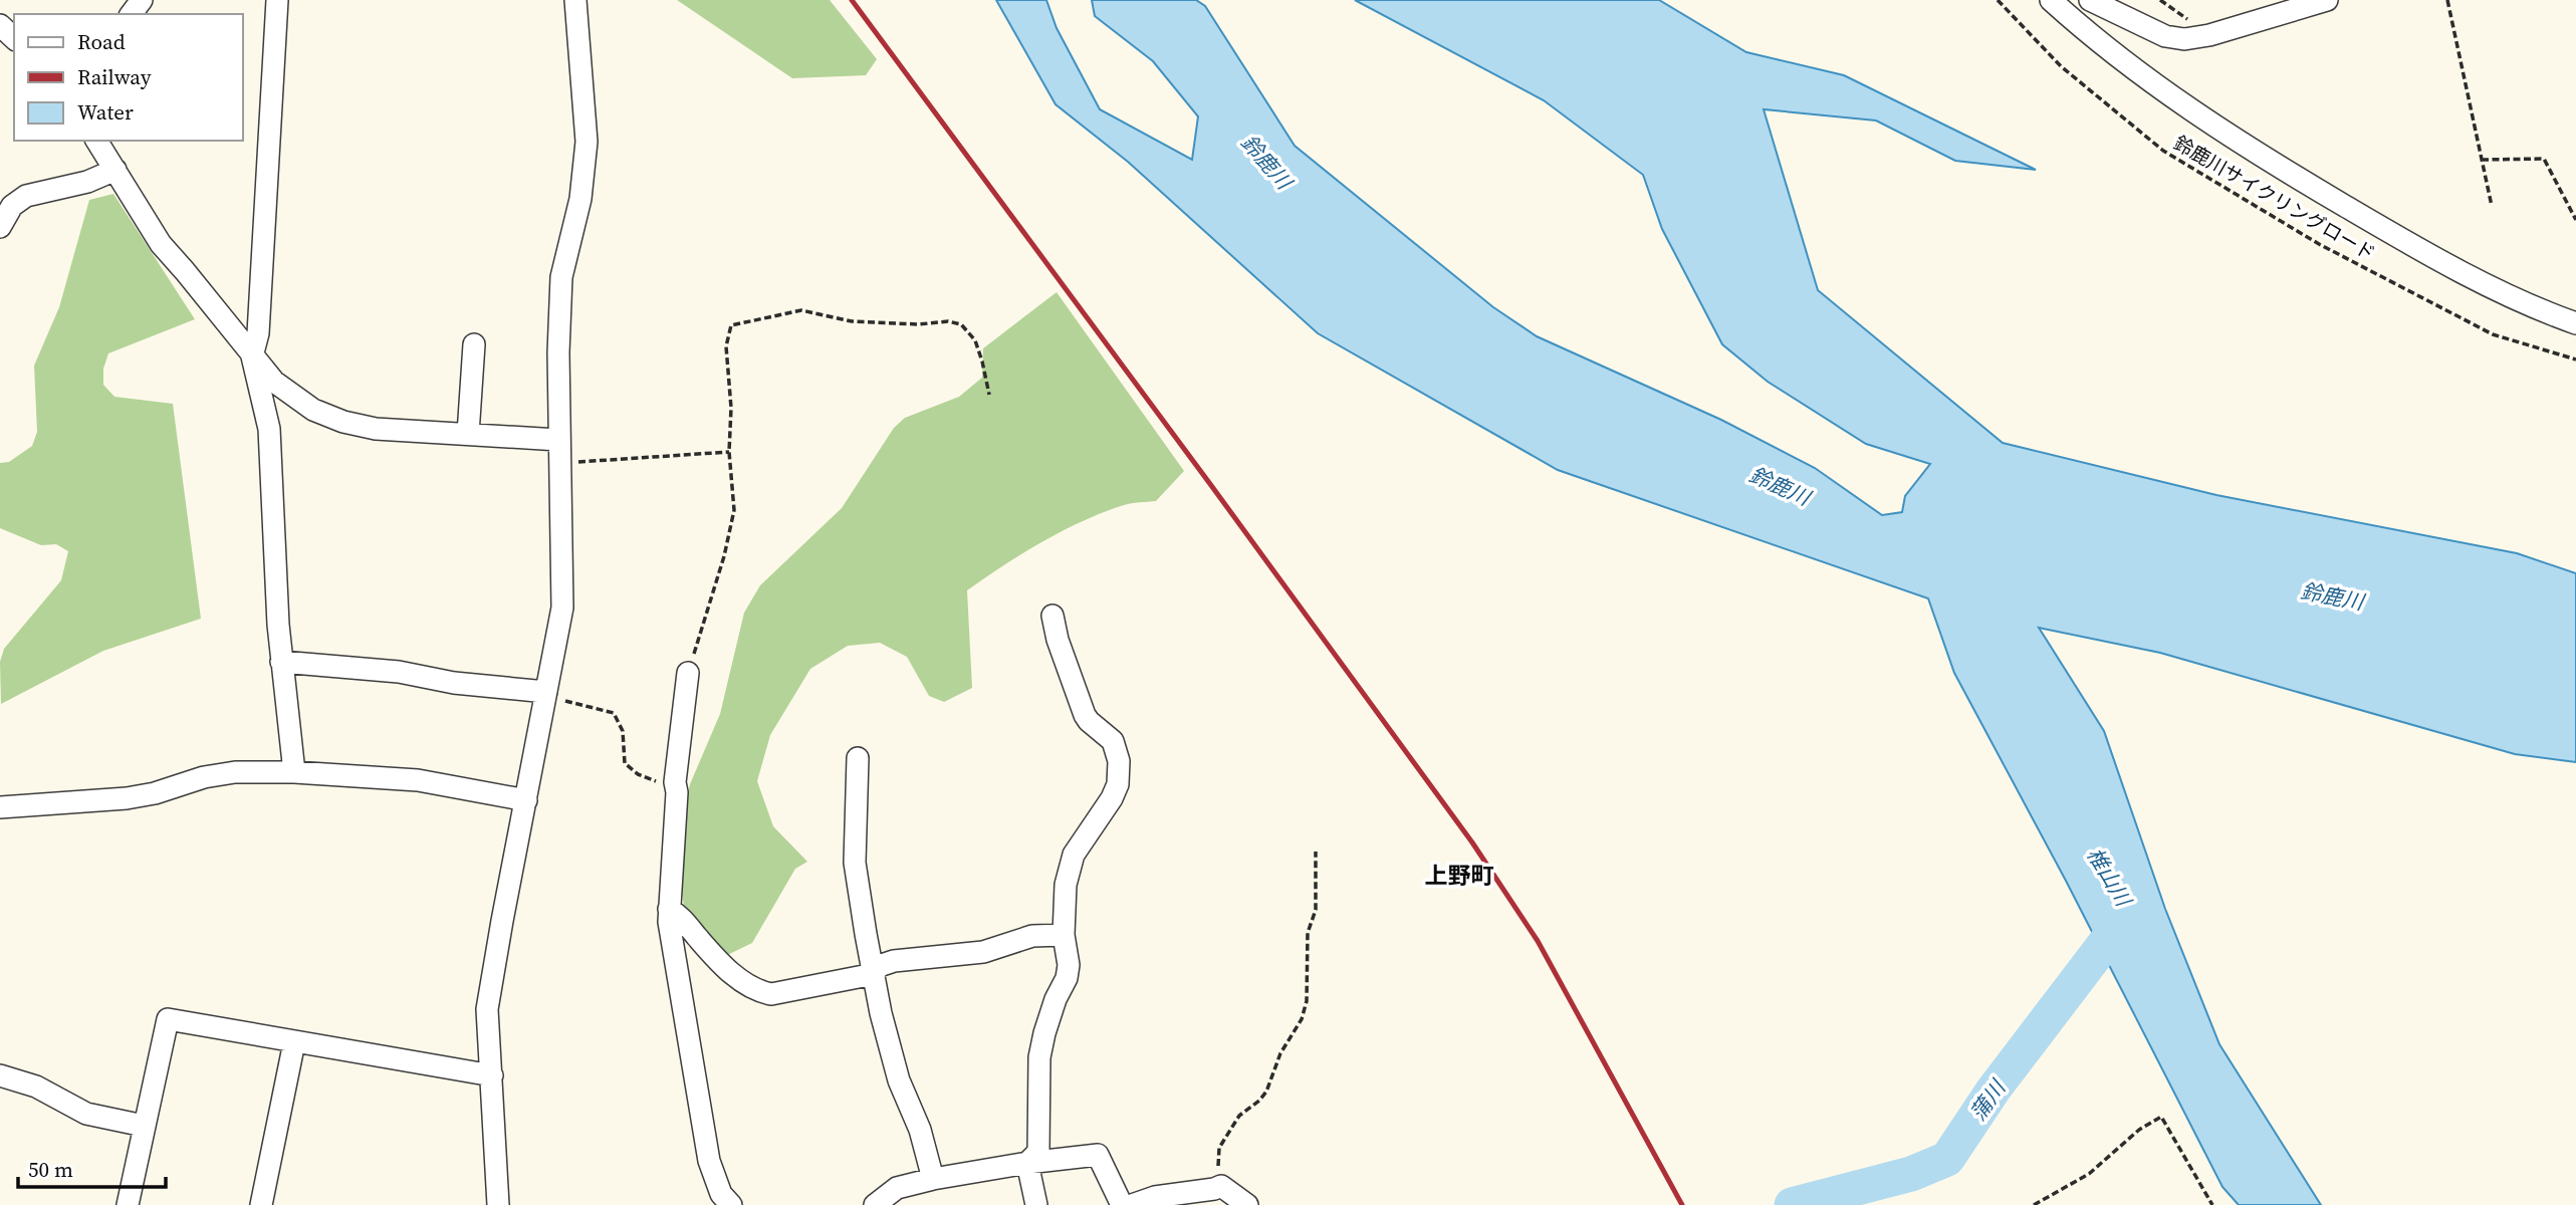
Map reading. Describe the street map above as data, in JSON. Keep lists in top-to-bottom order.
{
  "streets": {
    "path": ["鈴鹿川サイクリングロード"]
  },
  "districts": ["上野町"],
  "water": ["鈴鹿川", "椎山川", "蒲川"],
  "legend": ["Road", "Railway", "Water"],
  "scale_bar": "50 m"
}
